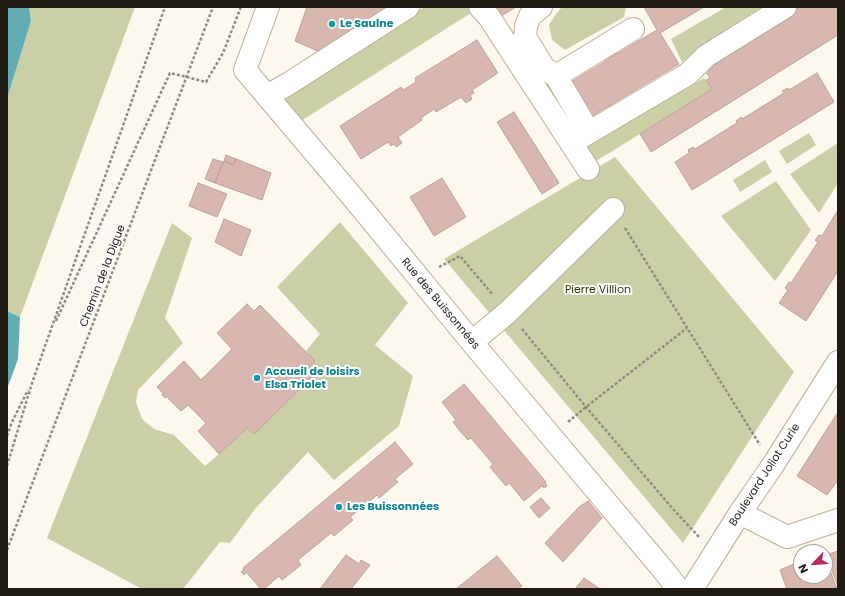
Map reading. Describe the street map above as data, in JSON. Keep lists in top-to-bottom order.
{
  "streets": {
    "street": ["Rue des Buissonnées", "Boulevard Joliot Curie"],
    "path": ["Chemin de la Digue"]
  },
  "parks": ["Pierre Villion"],
  "places": ["Le Saulne", "Accueil de loisirs Elsa Triolet", "Les Buissonnées"],
  "north": "bottom left"
}
